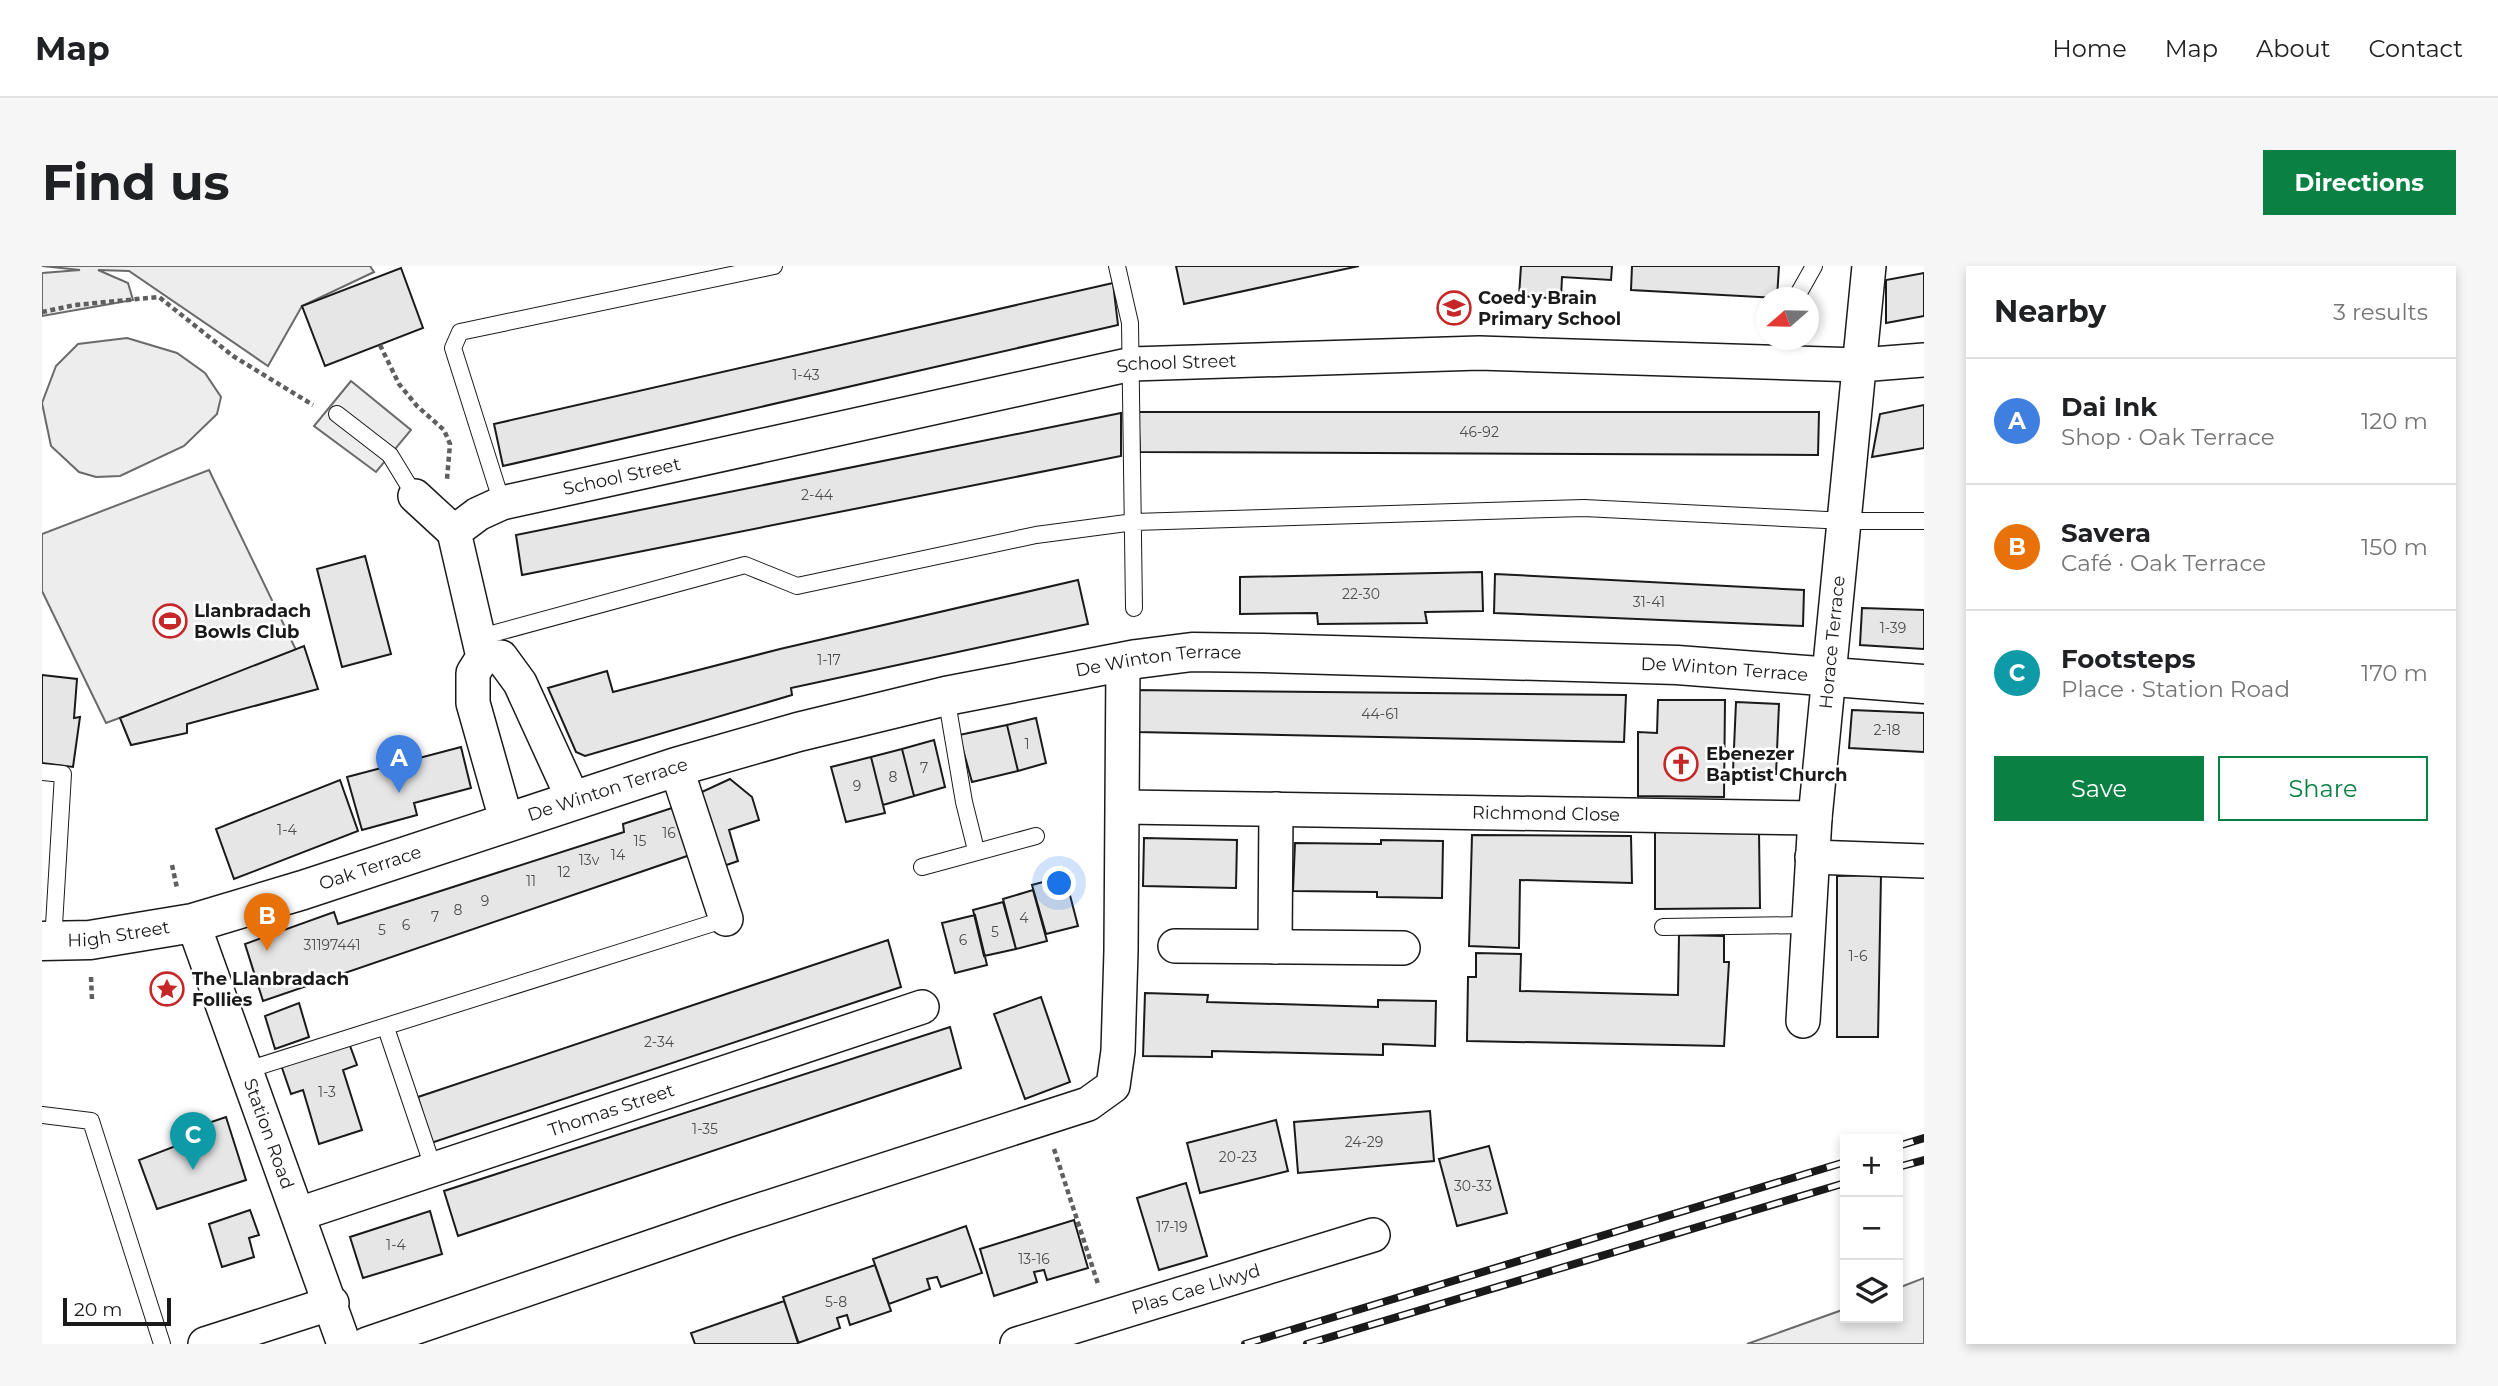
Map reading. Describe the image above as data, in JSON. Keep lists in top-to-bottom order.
{
  "streets": {
    "street": [
      "School Street",
      "Horace Terrace",
      "De Winton Terrace",
      "Richmond Close",
      "Oak Terrace",
      "High Street",
      "Thomas Street",
      "Station Road",
      "Plas Cae Llwyd"
    ]
  },
  "crossings": [
    ["School Street", "Horace Terrace"],
    ["Horace Terrace", "De Winton Terrace"],
    ["Horace Terrace", "Richmond Close"],
    ["De Winton Terrace", "Oak Terrace"],
    ["Oak Terrace", "High Street"],
    ["Oak Terrace", "Station Road"],
    ["High Street", "Station Road"],
    ["Thomas Street", "Station Road"]
  ],
  "places": {
    "school or university": ["Coed y Brain Primary School"],
    "sports": ["Llanbradach Bowls Club"],
    "church": ["Ebenezer Baptist Church"],
    "place": ["The Llanbradach Follies"]
  },
  "house_numbers": [
    "1-43",
    "46-92",
    "2-44",
    "22-30",
    "31-41",
    "1-39",
    "1-17",
    "44-61",
    "2-18",
    "1",
    "7",
    "8",
    "9",
    "1-4",
    "16",
    "15",
    "14",
    "13v",
    "12",
    "11",
    "9",
    "8",
    "7",
    "4",
    "6",
    "5",
    "5",
    "6",
    "31197441",
    "1-6",
    "2-34",
    "1-3",
    "1-35",
    "24-29",
    "20-23",
    "30-33",
    "17-19",
    "1-4",
    "13-16",
    "5-8"
  ],
  "scale_bar": "20 m",
  "north": "left",
  "page": {
    "header": "Map",
    "nav": [
      "Home",
      "Map",
      "About",
      "Contact"
    ],
    "buttons": [
      "Directions",
      ["Save", "Share"]
    ],
    "title": "Find us",
    "heading": ["Nearby", "3 results"],
    "list": [
      {
        "mark": "A",
        "name": "Dai Ink",
        "note": "Shop · Oak Terrace",
        "value": "120 m"
      },
      {
        "mark": "B",
        "name": "Savera",
        "note": "Café · Oak Terrace",
        "value": "150 m"
      },
      {
        "mark": "C",
        "name": "Footsteps",
        "note": "Place · Station Road",
        "value": "170 m"
      }
    ],
    "pins": ["A", "B", "C"],
    "map_buttons": ["+", "−"],
    "scale": "20 m"
  }
}
